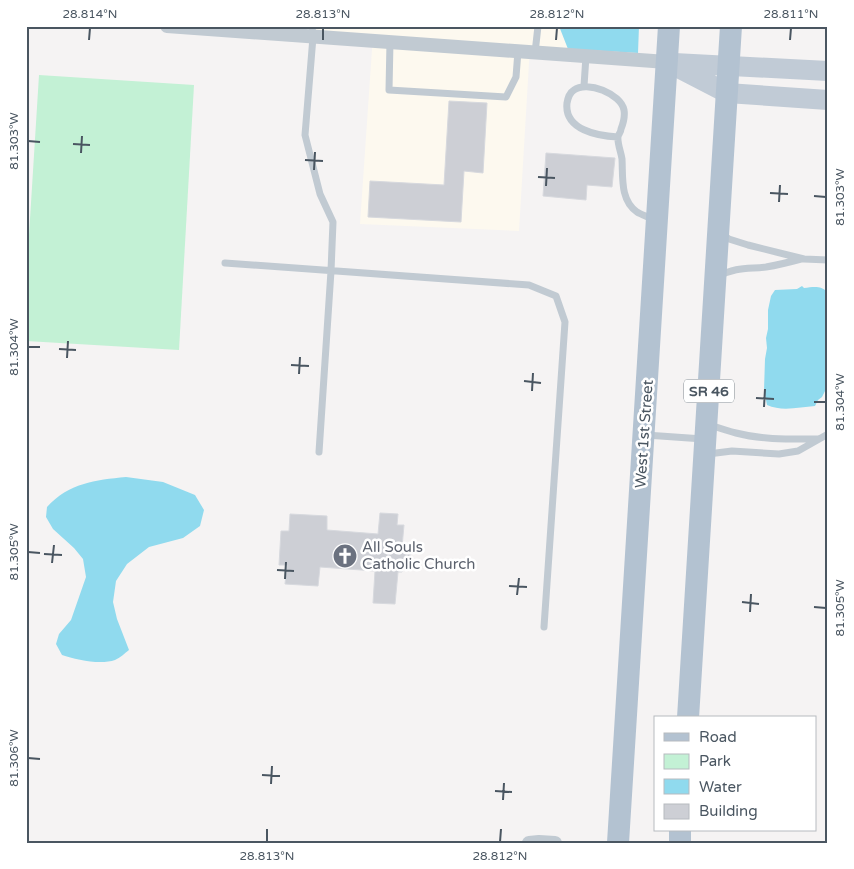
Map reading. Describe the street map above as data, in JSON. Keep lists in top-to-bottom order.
{
  "streets": {
    "main road": ["SR 46", "West 1st Street"]
  },
  "places": {
    "church": ["All Souls Catholic Church"]
  },
  "legend": [
    "Road",
    "Park",
    "Water",
    "Building"
  ],
  "coordinates": [
    "28.814°N",
    "28.813°N",
    "28.812°N",
    "28.811°N",
    "81.303°W",
    "81.304°W",
    "81.305°W",
    "81.306°W"
  ]
}
